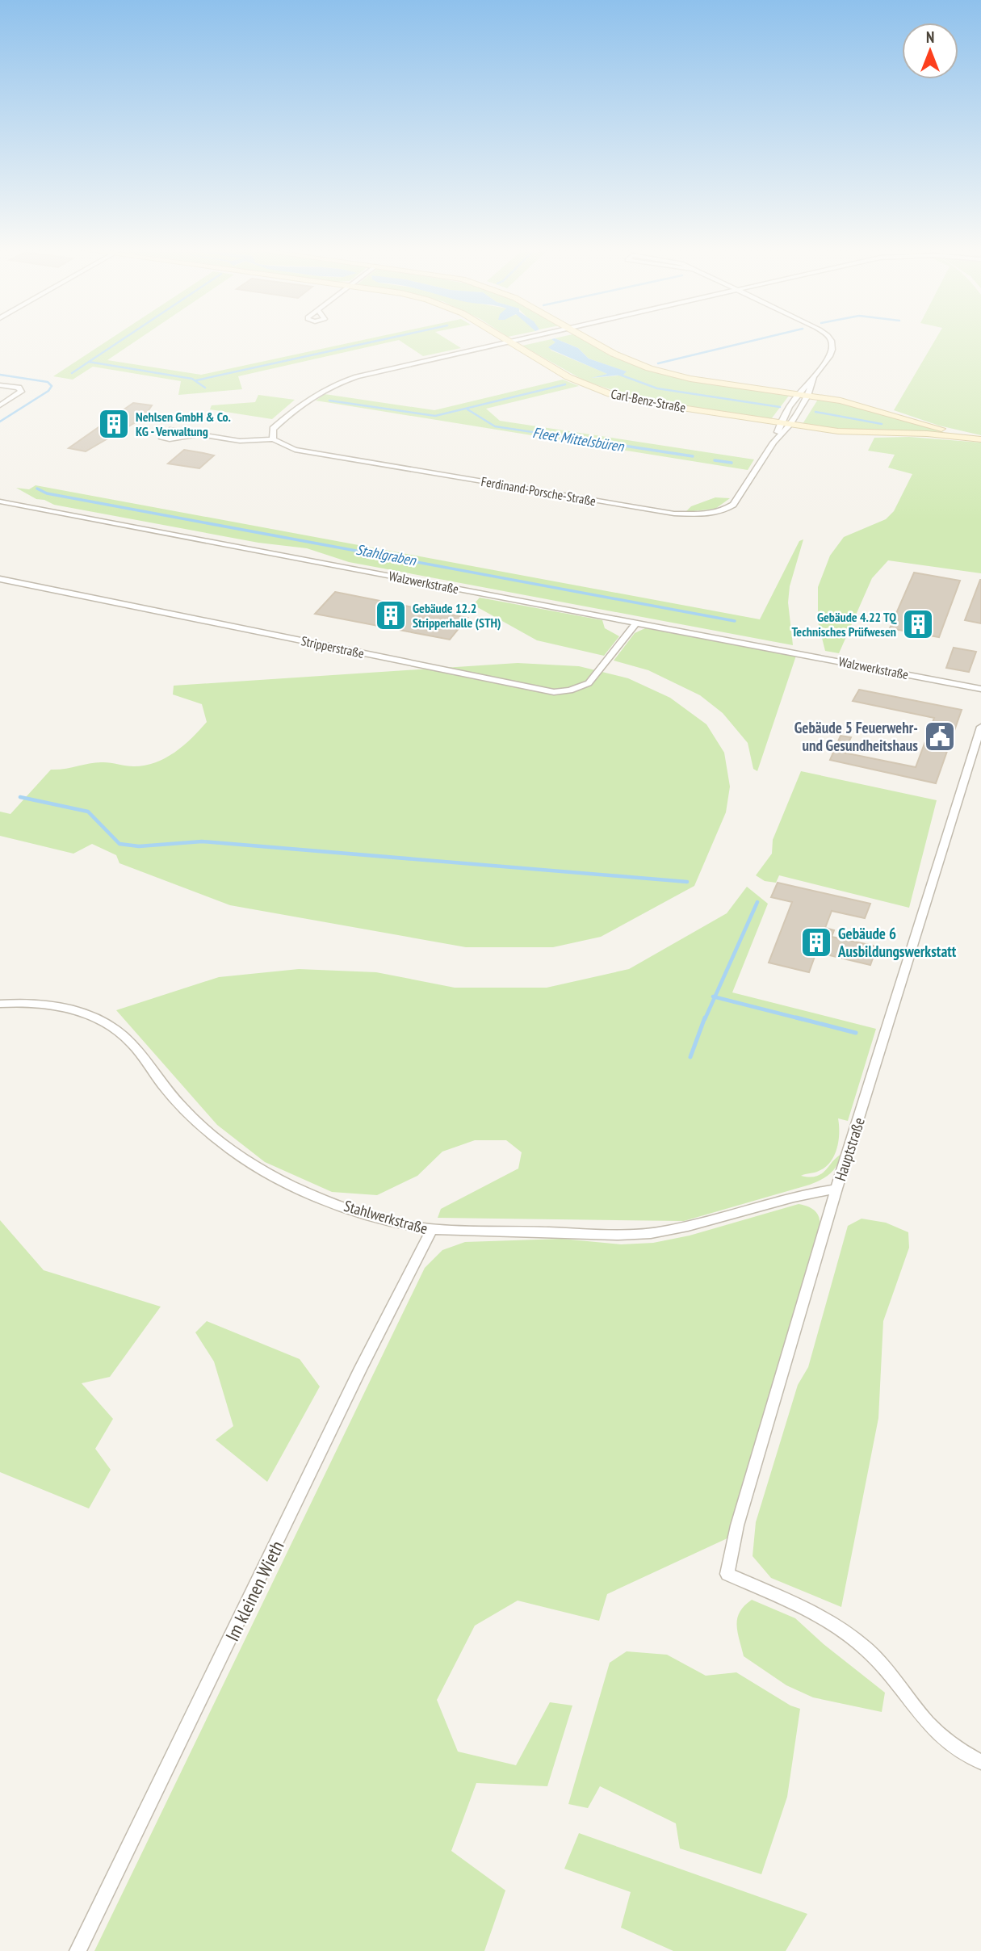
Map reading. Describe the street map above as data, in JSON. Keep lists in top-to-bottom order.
{
  "streets": {
    "street": [
      "Carl-Benz-Straße",
      "Ferdinand-Porsche-Straße",
      "Walzwerkstraße",
      "Stripperstraße",
      "Hauptstraße",
      "Stahlwerkstraße",
      "Im kleinen Wieth"
    ]
  },
  "crossings": [
    ["Carl-Benz-Straße", "Ferdinand-Porsche-Straße"],
    ["Walzwerkstraße", "Stripperstraße"],
    ["Hauptstraße", "Stahlwerkstraße"],
    ["Stahlwerkstraße", "Im kleinen Wieth"]
  ],
  "water": ["Fleet Mittelsbüren", "Stahlgraben"],
  "places": {
    "building": [
      "Nehlsen GmbH & Co. KG - Verwaltung",
      "Gebäude 12.2 Stripperhalle (STH)",
      "Gebäude 4.22 TQ Technisches Prüfwesen",
      "Gebäude 6 Ausbildungswerkstatt"
    ],
    "public building": ["Gebäude 5 Feuerwehr- und Gesundheitshaus"]
  },
  "north": "top"
}
